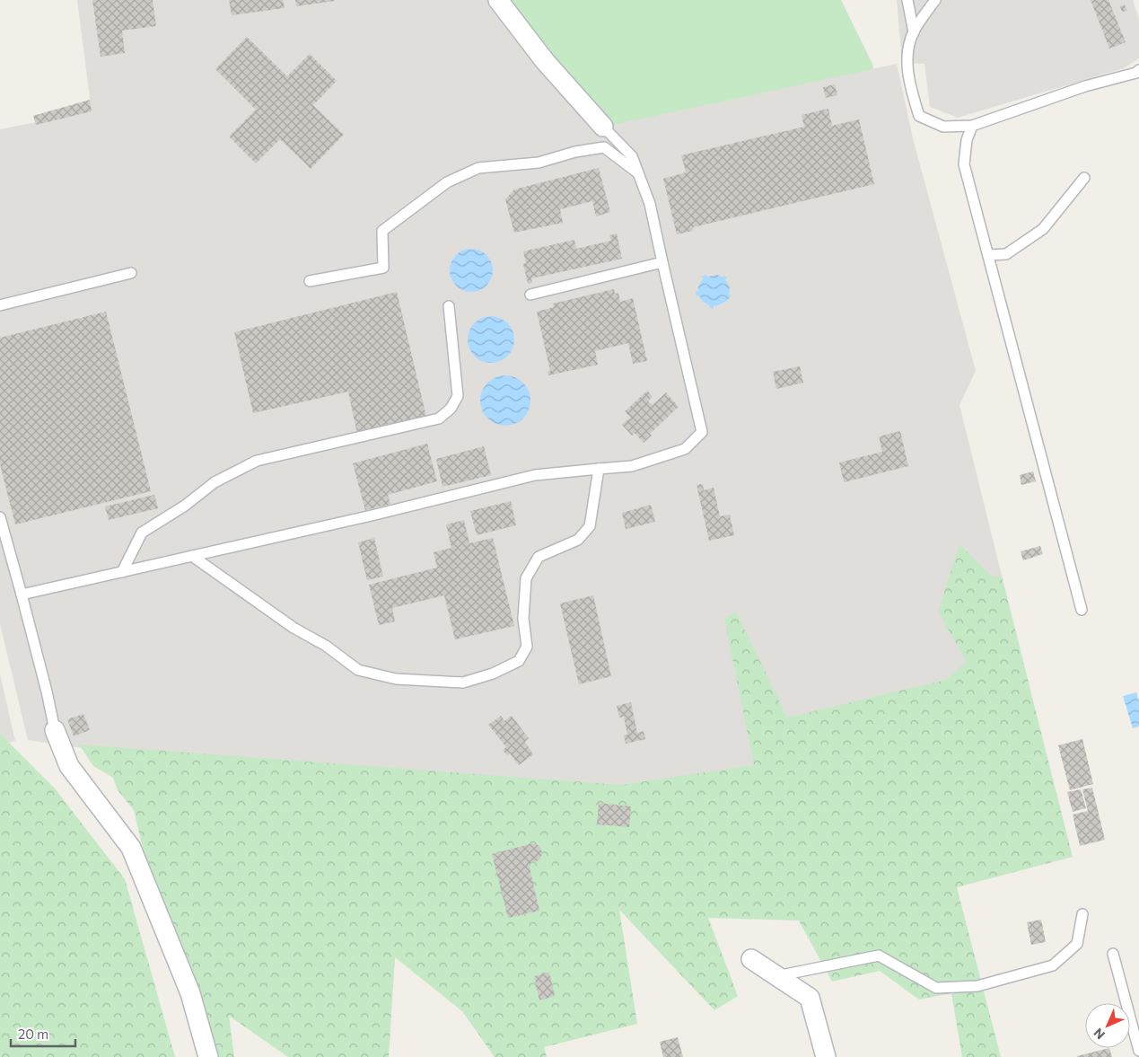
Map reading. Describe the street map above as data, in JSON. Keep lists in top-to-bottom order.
{
  "scale_bar": "20 m",
  "north": "bottom left"
}
